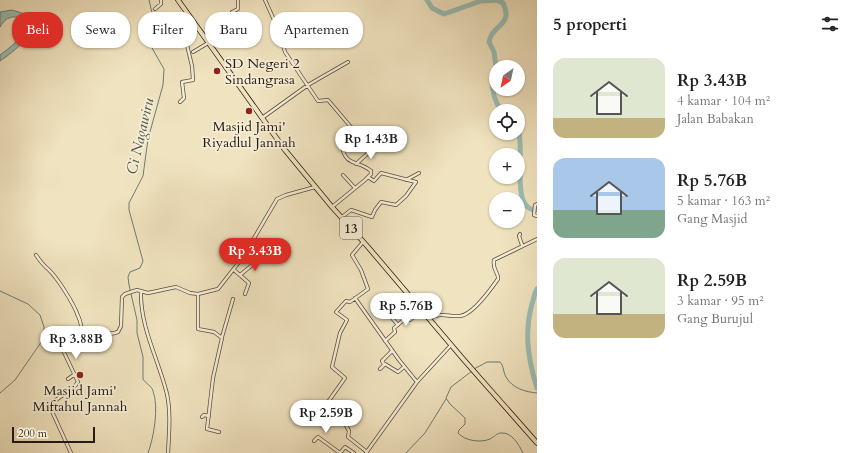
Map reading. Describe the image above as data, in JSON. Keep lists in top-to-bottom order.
{
  "streets": {
    "highway": ["13"]
  },
  "water": ["Ci Nagawiru"],
  "places": ["SD Negeri 2 Sindangrasa", "Masjid Jami' Riyadlul Jannah", "Masjid Jami' Miftahul Jannah"],
  "scale_bar": "200 m",
  "north": "bottom left",
  "page": {
    "heading": "5 properti",
    "chip": [
      "Beli",
      "Sewa",
      "Filter",
      "Baru",
      "Apartemen"
    ],
    "list": [
      {
        "name": "Rp 3.43B",
        "note": "4 kamar · 104 m² · Jalan Babakan"
      },
      {
        "name": "Rp 5.76B",
        "note": "5 kamar · 163 m² · Gang Masjid"
      },
      {
        "name": "Rp 2.59B",
        "note": "3 kamar · 95 m² · Gang Burujul"
      }
    ],
    "map_buttons": ["+", "−"],
    "price": [
      "Rp 1.43B",
      "Rp 3.43B",
      "Rp 5.76B",
      "Rp 3.88B",
      "Rp 2.59B"
    ],
    "scale": "200 m"
  }
}
